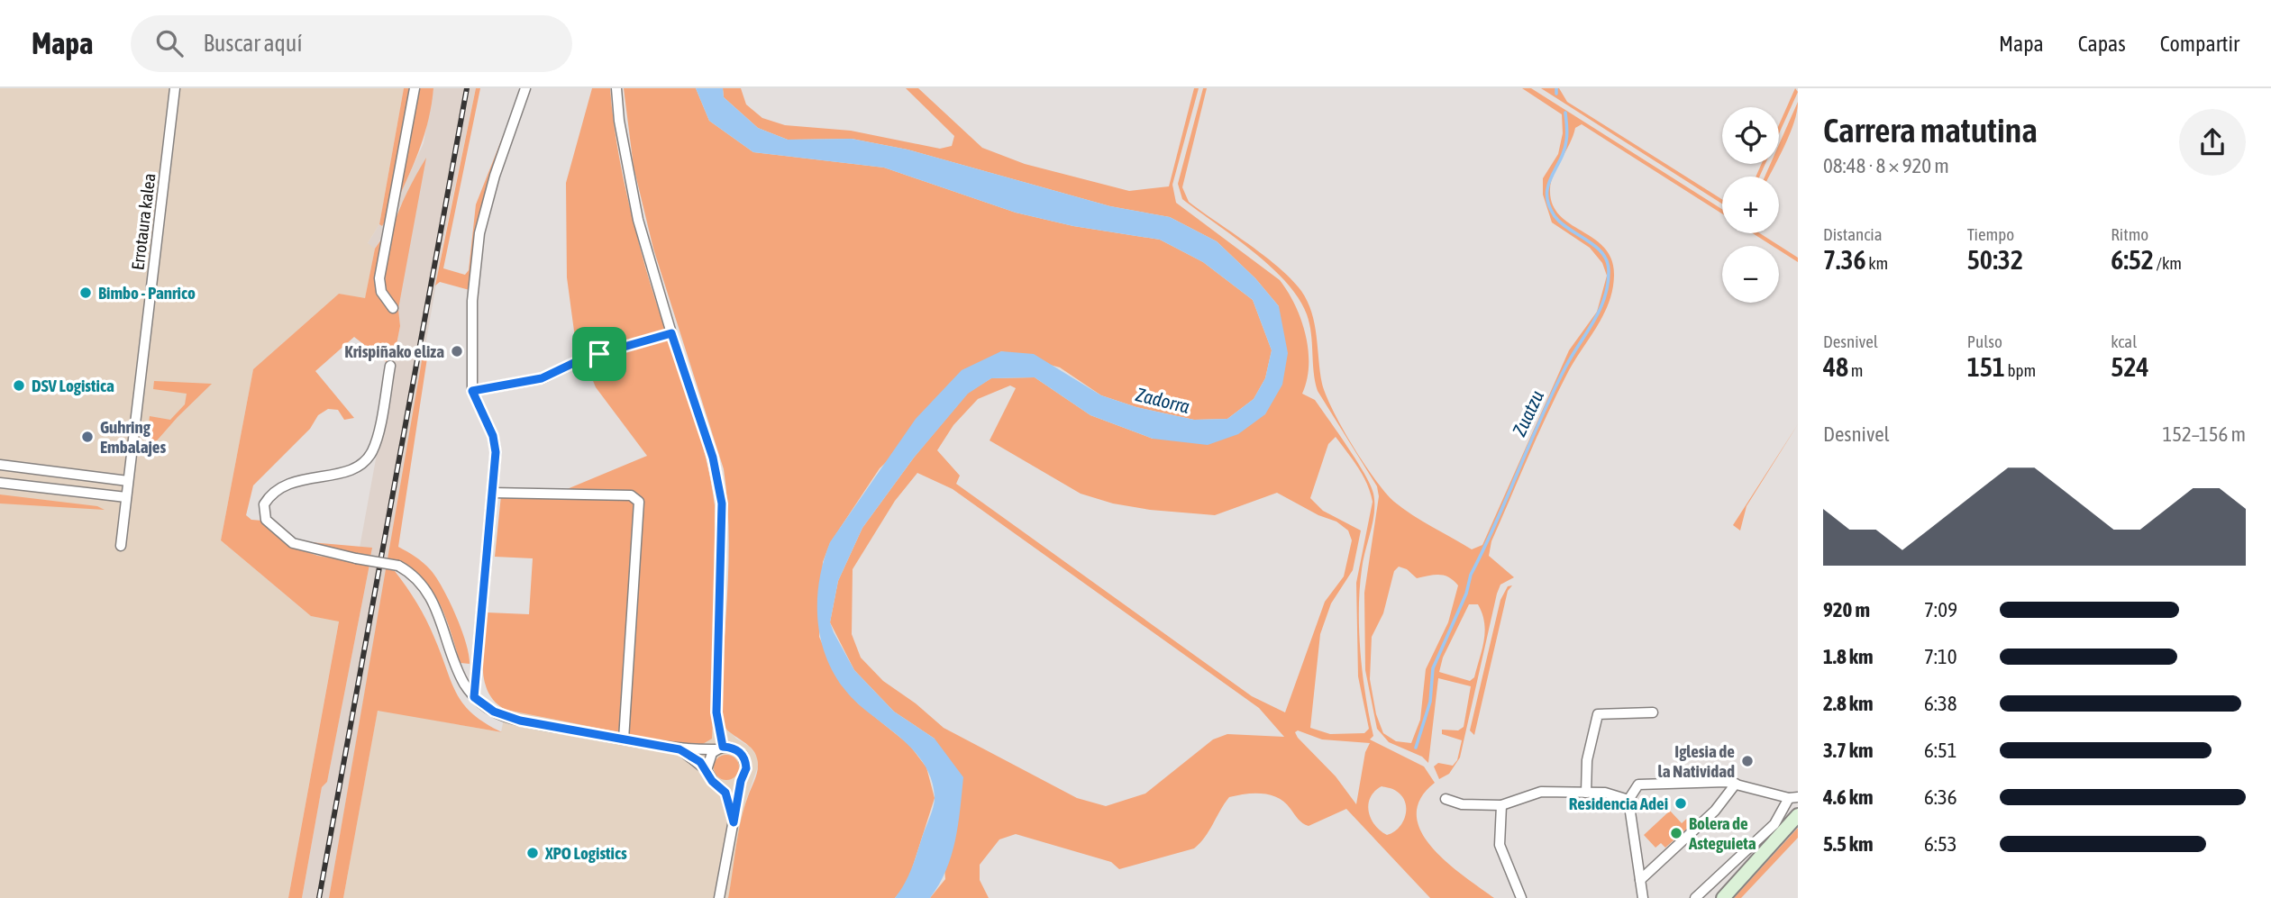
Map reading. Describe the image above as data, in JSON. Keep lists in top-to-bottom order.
{
  "streets": {
    "street": ["Errotaura kalea"]
  },
  "water": ["Zadorra", "Zuatzu"],
  "places": [
    "Bimbo - Panrico",
    "Krispiñako eliza",
    "DSV Logistica",
    "Guhring Embalajes",
    "Iglesia de la Natividad",
    "Residencia Adei",
    "Bolera de Asteguieta",
    "XPO Logistics"
  ],
  "page": {
    "header": "Mapa",
    "search": "Buscar aquí",
    "nav": ["Mapa", "Capas", "Compartir"],
    "heading": ["Carrera matutina", "08:48 · 8 × 920 m"],
    "map_buttons": ["+", "−"],
    "stats": [
      ["Distancia", "7.36 km"],
      ["Tiempo", "50:32"],
      ["Ritmo", "6:52 /km"],
      ["Desnivel", "48 m"],
      ["Pulso", "151 bpm"],
      ["kcal", "524"]
    ],
    "chart": ["Desnivel", "152–156 m"],
    "list": [
      {
        "name": "920 m",
        "note": "7:09"
      },
      {
        "name": "1.8 km",
        "note": "7:10"
      },
      {
        "name": "2.8 km",
        "note": "6:38"
      },
      {
        "name": "3.7 km",
        "note": "6:51"
      },
      {
        "name": "4.6 km",
        "note": "6:36"
      },
      {
        "name": "5.5 km",
        "note": "6:53"
      }
    ]
  }
}
